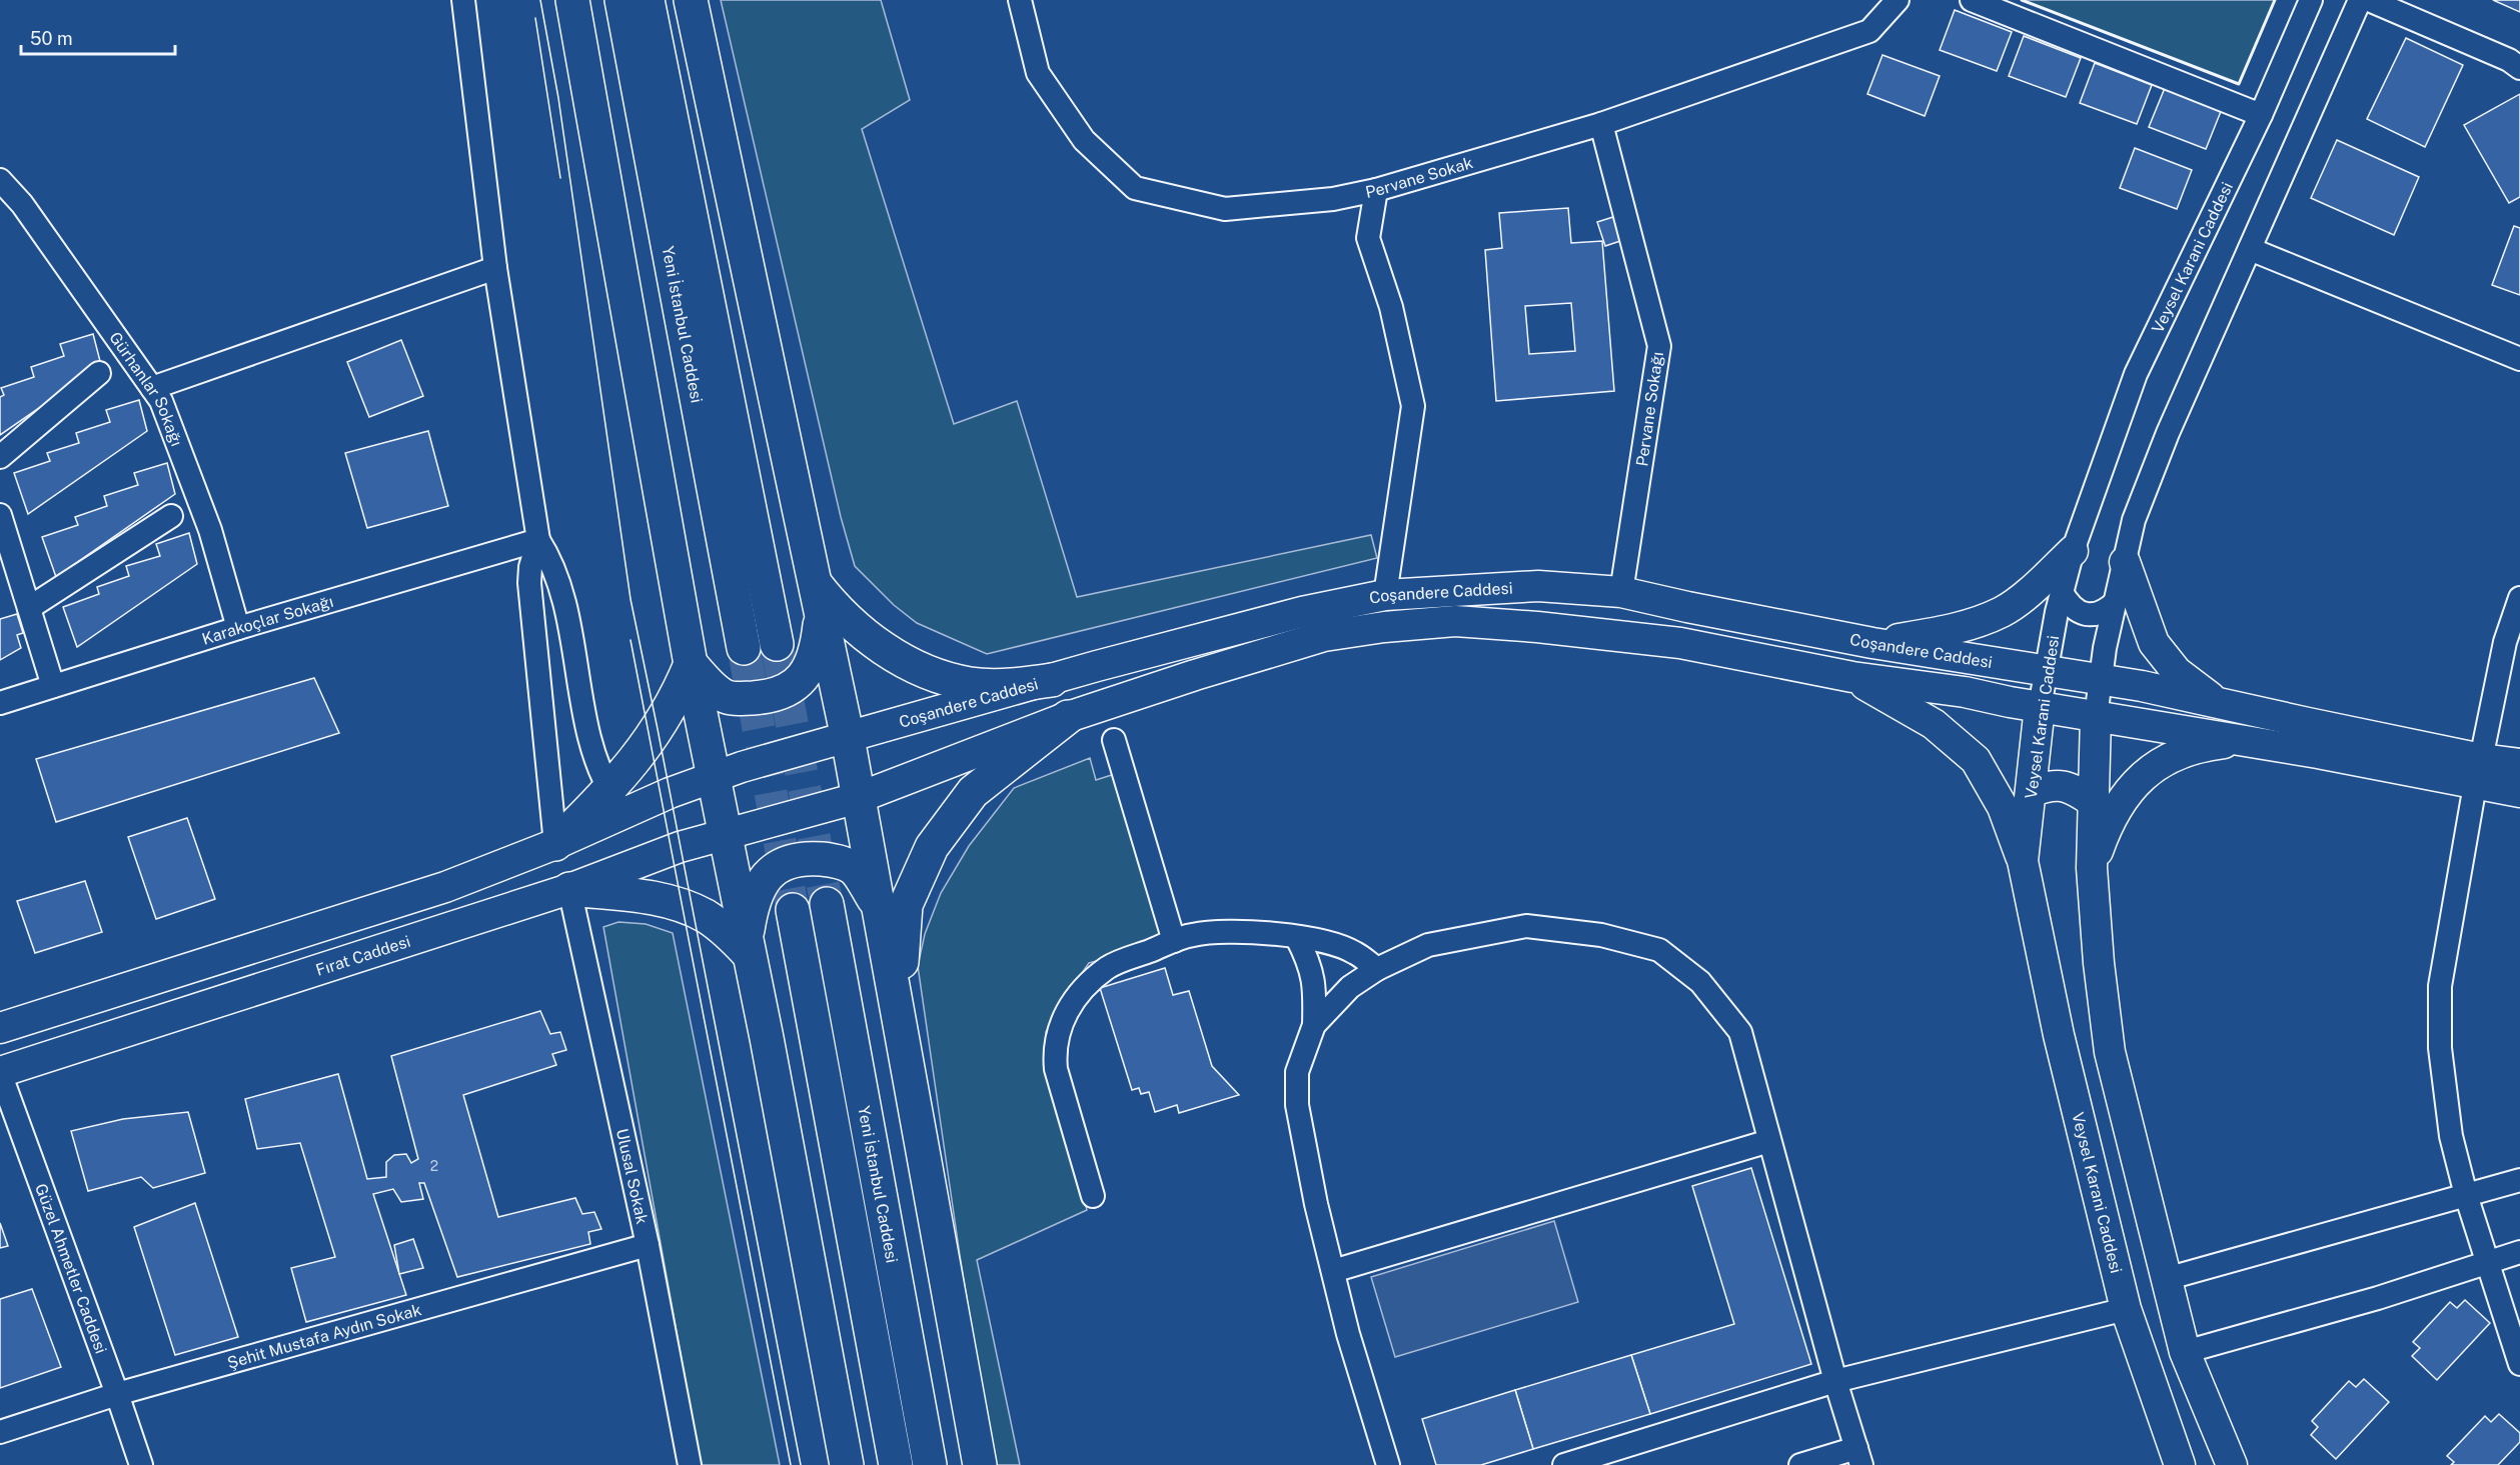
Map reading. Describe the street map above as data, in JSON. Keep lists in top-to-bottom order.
{
  "streets": {
    "highway": ["Yeni İstanbul Caddesi"],
    "main road": ["Veysel Karani Caddesi", "Coşandere Caddesi", "Fırat Caddesi"],
    "street": [
      "Pervane Sokak",
      "Gürhanlar Sokağı",
      "Pervane Sokağı",
      "Karakoçlar Sokağı",
      "Ulusal Sokak",
      "Güzel Ahmetler Caddesi",
      "Şehit Mustafa Aydın Sokak"
    ]
  },
  "crossings": [
    ["Pervane Sokak", "Pervane Sokağı"],
    ["Veysel Karani Caddesi", "Coşandere Caddesi"],
    ["Gürhanlar Sokağı", "Karakoçlar Sokağı"],
    ["Pervane Sokağı", "Coşandere Caddesi"],
    ["Coşandere Caddesi", "Fırat Caddesi"],
    ["Fırat Caddesi", "Ulusal Sokak"],
    ["Fırat Caddesi", "Güzel Ahmetler Caddesi"],
    ["Ulusal Sokak", "Şehit Mustafa Aydın Sokak"],
    ["Güzel Ahmetler Caddesi", "Şehit Mustafa Aydın Sokak"]
  ],
  "house_numbers": ["2"],
  "scale_bar": "50 m"
}
